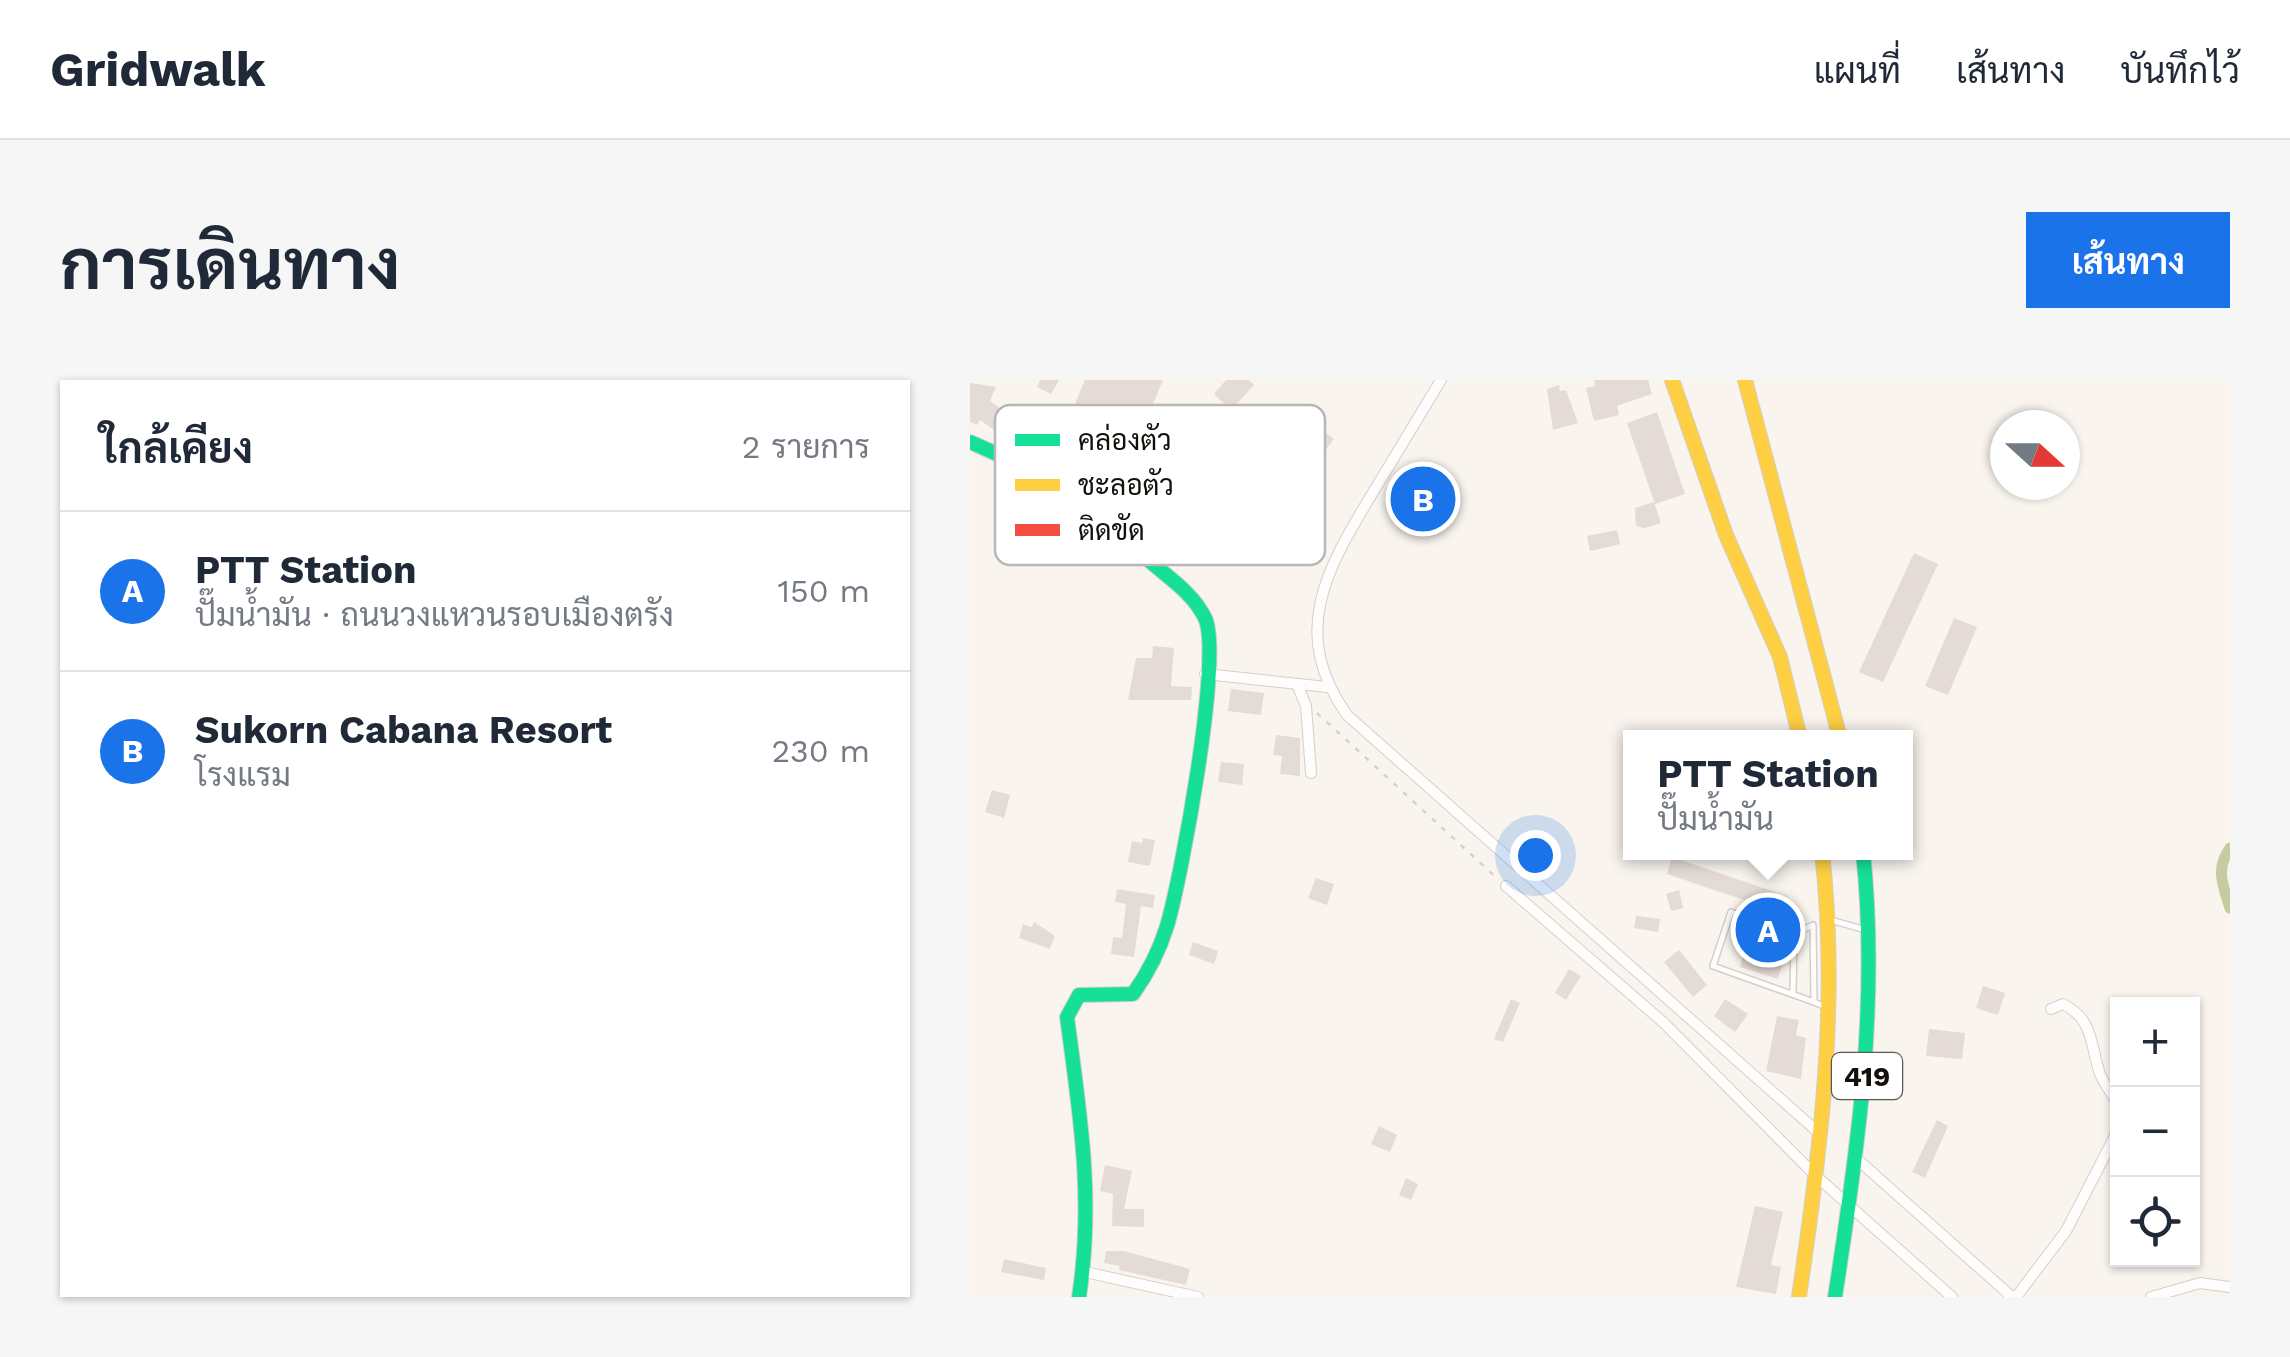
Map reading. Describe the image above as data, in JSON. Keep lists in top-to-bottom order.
{
  "streets": {
    "main road": ["419"]
  },
  "legend": ["คล่องตัว", "ชะลอตัว", "ติดขัด"],
  "north": "right",
  "page": {
    "header": "Gridwalk",
    "nav": ["แผนที่", "เส้นทาง", "บันทึกไว้"],
    "buttons": "เส้นทาง",
    "title": "การเดินทาง",
    "heading": ["ใกล้เคียง", "2 รายการ"],
    "pins": ["B", "A"],
    "list": [
      {
        "mark": "A",
        "name": "PTT Station",
        "note": "ปั๊มน้ำมัน · ถนนวงแหวนรอบเมืองตรัง",
        "value": "150 m"
      },
      {
        "mark": "B",
        "name": "Sukorn Cabana Resort",
        "note": "โรงแรม",
        "value": "230 m"
      }
    ],
    "popup": ["PTT Station", "ปั๊มน้ำมัน"],
    "map_buttons": ["+", "−"]
  }
}
